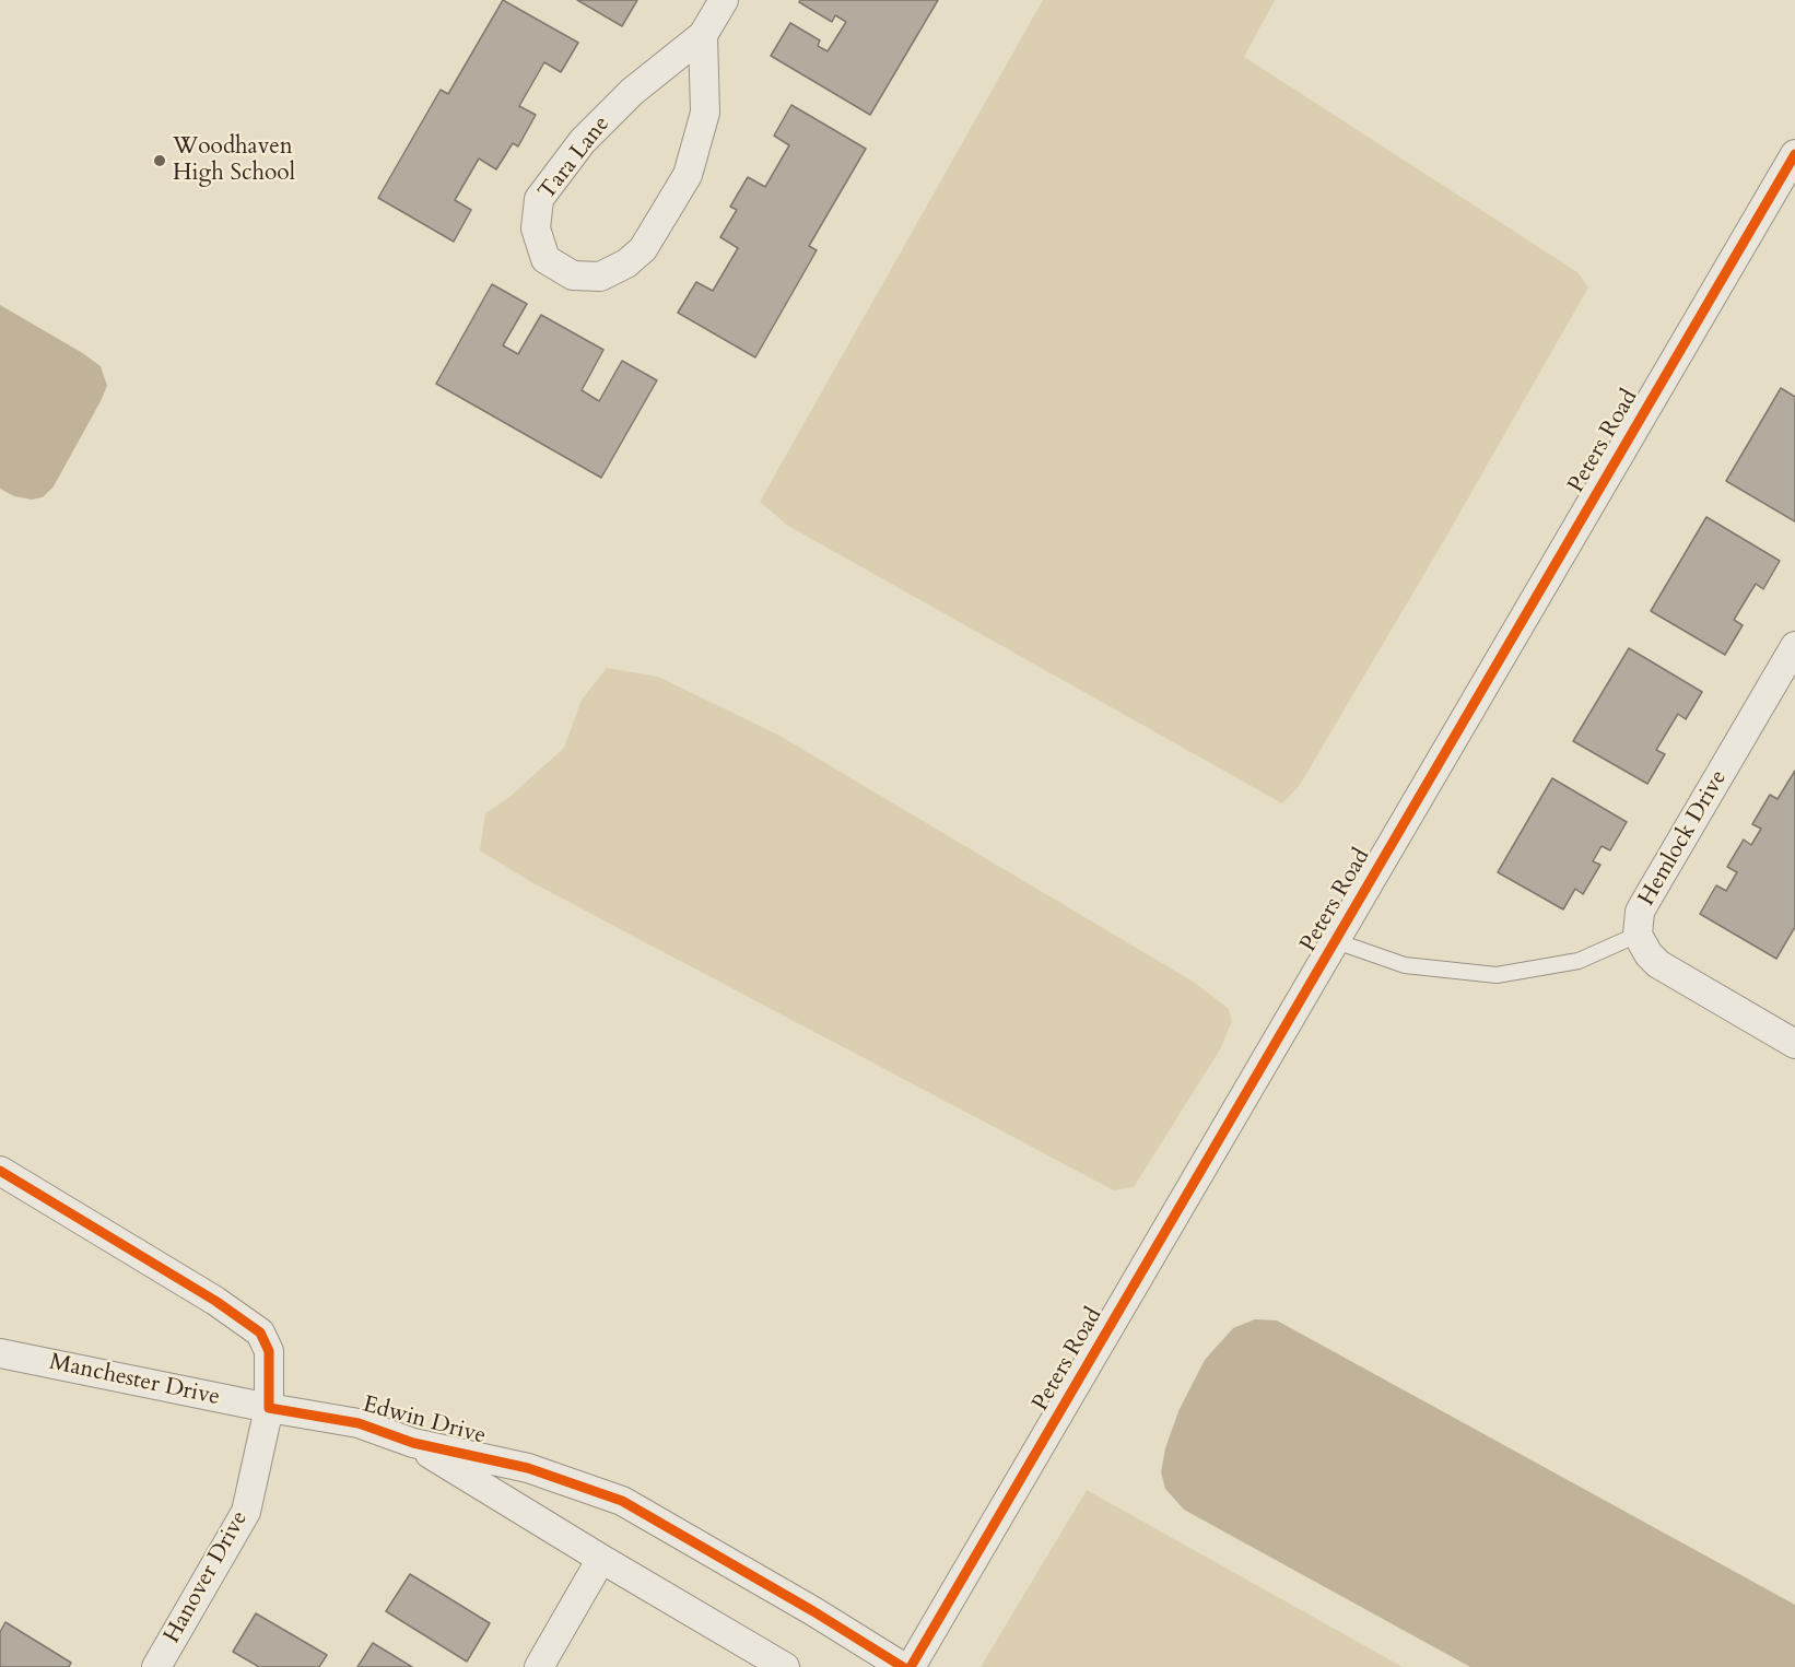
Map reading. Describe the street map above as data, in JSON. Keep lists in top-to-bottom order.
{
  "streets": {
    "street": [
      "Tara Lane",
      "Peters Road",
      "Hemlock Drive",
      "Manchester Drive",
      "Edwin Drive",
      "Hanover Drive"
    ]
  },
  "crossings": [
    ["Manchester Drive", "Edwin Drive"],
    ["Manchester Drive", "Hanover Drive"],
    ["Edwin Drive", "Hanover Drive"]
  ],
  "places": ["Woodhaven High School"]
}
